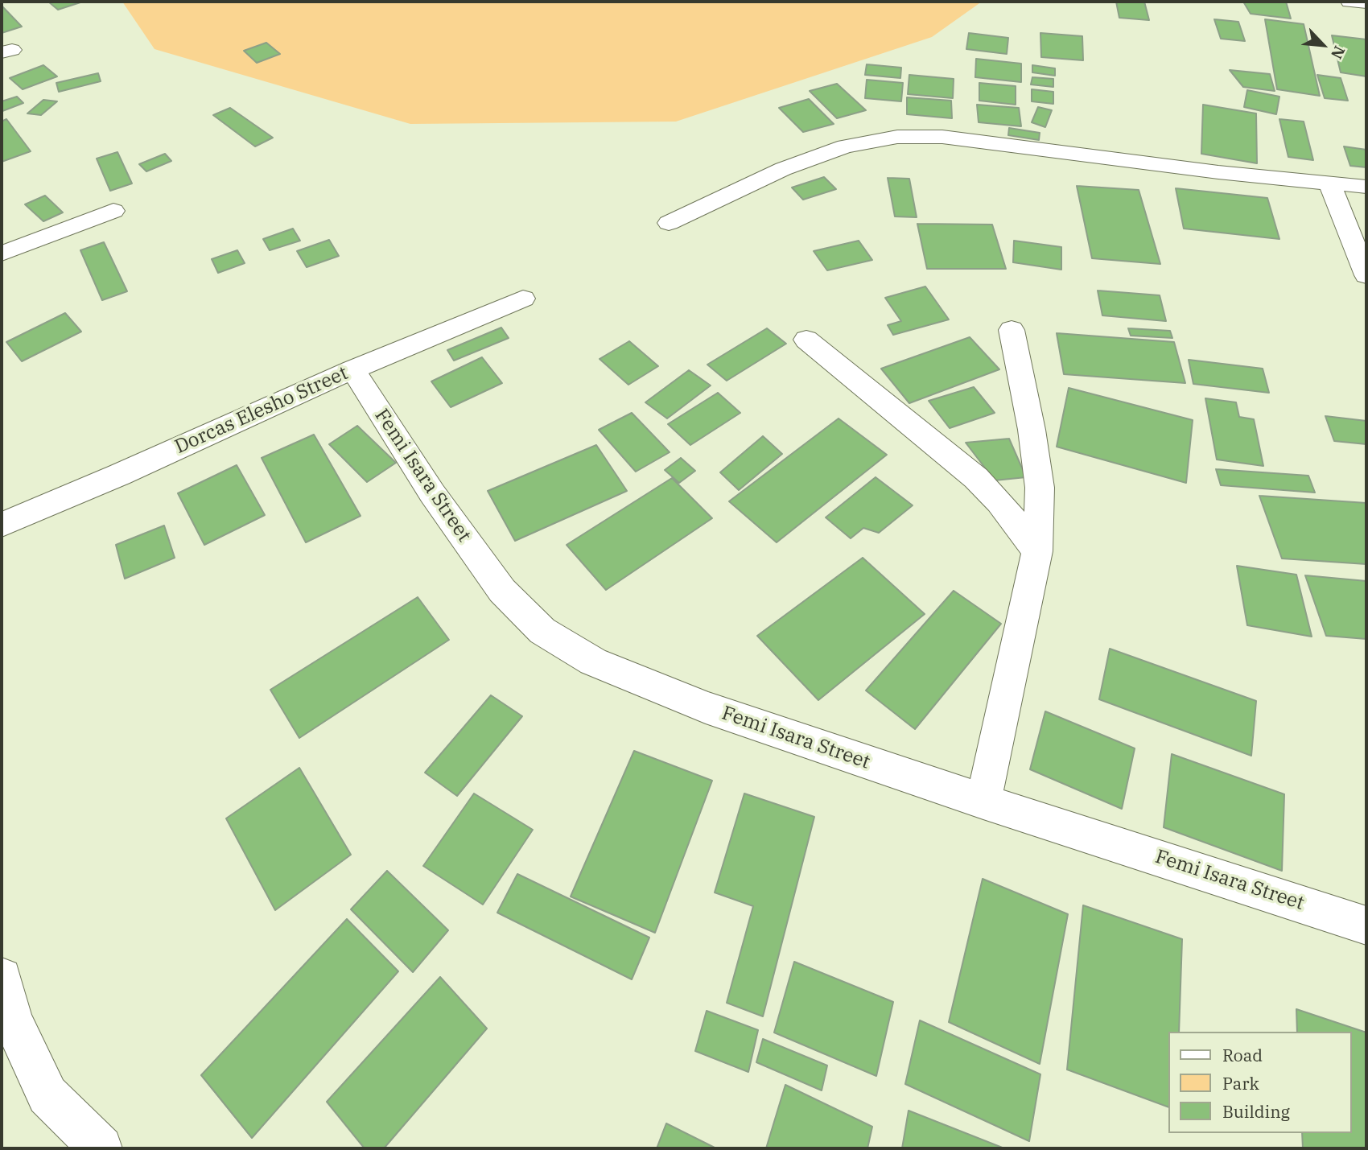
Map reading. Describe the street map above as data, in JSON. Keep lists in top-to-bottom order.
{
  "streets": {
    "street": ["Dorcas Elesho Street", "Femi Isara Street"]
  },
  "crossings": [
    ["Dorcas Elesho Street", "Femi Isara Street"]
  ],
  "legend": ["Road", "Park", "Building"],
  "north": "bottom right"
}
